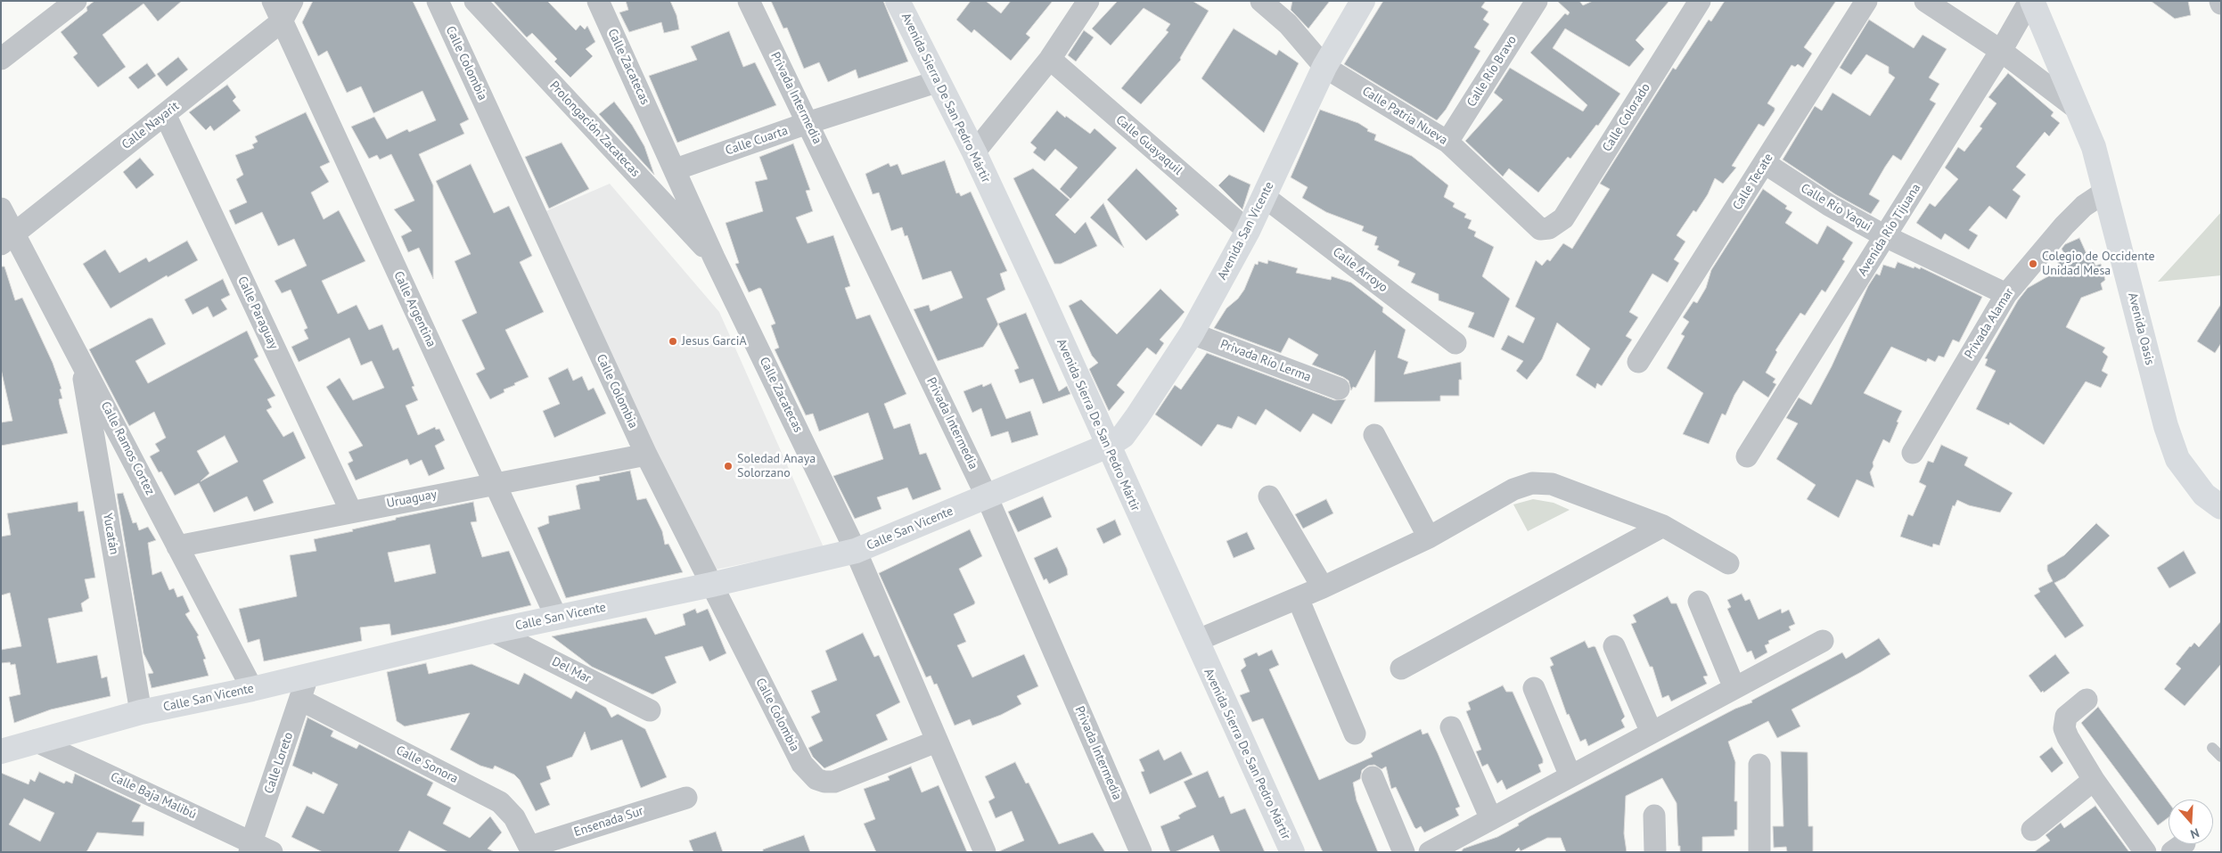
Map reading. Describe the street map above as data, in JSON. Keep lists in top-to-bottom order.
{
  "streets": {
    "street": [
      "Calle Colombia",
      "Calle Zacatecas",
      "Calle Río Bravo",
      "Privada Intermedia",
      "Avenida Sierra De San Pedro Mártir",
      "Calle Patria Nueva",
      "Calle Colorado",
      "Calle Nayarit",
      "Prolongación Zacatecas",
      "Calle Cuarta",
      "Calle Guayaquil",
      "Calle Tecate",
      "Calle Río Yaqui",
      "Avenida Río Tijuana",
      "Avenida San Vicente",
      "Calle Arroyo",
      "Calle Argentina",
      "Calle Paraguay",
      "Privada Alamar",
      "Avenida Oasis",
      "Privada Río Lerma",
      "Calle Ramos Cortez",
      "Uruaguay",
      "Calle San Vicente",
      "Yucatán",
      "Del Mar",
      "Calle Loreto",
      "Calle Sonora",
      "Calle Baja Malibú",
      "Ensenada Sur"
    ]
  },
  "crossings": [
    ["Calle Colombia", "Calle Zacatecas"],
    ["Calle Colombia", "Uruaguay"],
    ["Calle Colombia", "Calle San Vicente"],
    ["Calle Zacatecas", "Prolongación Zacatecas"],
    ["Calle Zacatecas", "Calle Cuarta"],
    ["Calle Zacatecas", "Calle San Vicente"],
    ["Calle Río Bravo", "Calle Patria Nueva"],
    ["Privada Intermedia", "Calle Cuarta"],
    ["Privada Intermedia", "Calle San Vicente"],
    ["Avenida Sierra De San Pedro Mártir", "Calle Cuarta"],
    ["Avenida Sierra De San Pedro Mártir", "Avenida San Vicente"],
    ["Avenida Sierra De San Pedro Mártir", "Calle San Vicente"],
    ["Calle Patria Nueva", "Calle Colorado"],
    ["Calle Patria Nueva", "Avenida San Vicente"],
    ["Calle Nayarit", "Calle Argentina"],
    ["Calle Nayarit", "Calle Paraguay"],
    ["Calle Nayarit", "Calle Ramos Cortez"],
    ["Calle Guayaquil", "Avenida San Vicente"],
    ["Calle Tecate", "Calle Río Yaqui"],
    ["Calle Río Yaqui", "Avenida Río Tijuana"],
    ["Calle Río Yaqui", "Privada Alamar"],
    ["Avenida Río Tijuana", "Avenida Oasis"],
    ["Avenida San Vicente", "Calle Arroyo"],
    ["Avenida San Vicente", "Privada Río Lerma"],
    ["Avenida San Vicente", "Calle San Vicente"],
    ["Calle Argentina", "Uruaguay"],
    ["Calle Argentina", "Calle San Vicente"],
    ["Calle Paraguay", "Uruaguay"],
    ["Privada Alamar", "Avenida Oasis"],
    ["Calle Ramos Cortez", "Uruaguay"],
    ["Calle Ramos Cortez", "Calle San Vicente"],
    ["Calle Ramos Cortez", "Yucatán"],
    ["Calle San Vicente", "Yucatán"],
    ["Calle San Vicente", "Del Mar"],
    ["Calle San Vicente", "Calle Loreto"],
    ["Calle San Vicente", "Calle Baja Malibú"],
    ["Calle Loreto", "Calle Sonora"],
    ["Calle Loreto", "Calle Baja Malibú"],
    ["Calle Sonora", "Ensenada Sur"]
  ],
  "places": ["Colegio de Occidente Unidad Mesa", "Jesus GarciA", "Soledad Anaya Solorzano"],
  "north": "bottom"
}
